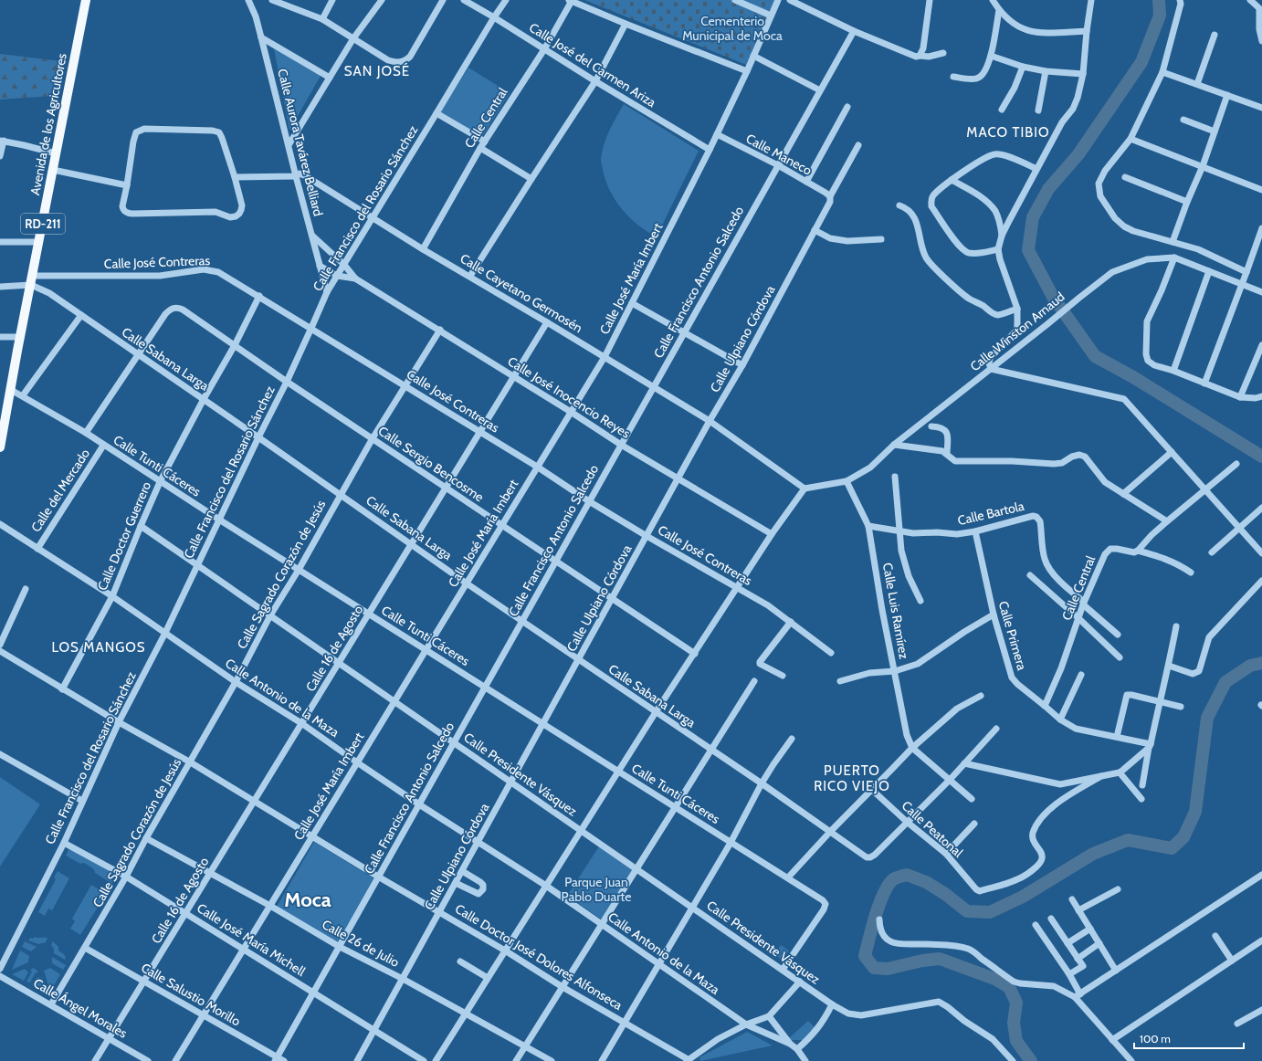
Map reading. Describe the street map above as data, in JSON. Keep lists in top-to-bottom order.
{
  "streets": {
    "main road": ["Avenida de los Agricultores", "RD-211"],
    "street": [
      "Calle José del Carmen Ariza",
      "Calle Central",
      "Calle Aurora Tavárez Belliard",
      "Calle Maneco",
      "Calle Francisco del Rosario Sánchez",
      "Calle José Contreras",
      "Calle José María Imbert",
      "Calle Francisco Antonio Salcedo",
      "Calle Cayetano Germosén",
      "Calle Winston Arnaud",
      "Calle Ulpiano Córdova",
      "Calle Sabana Larga",
      "Calle José Inocencio Reyes",
      "Calle Sergio Bencosme",
      "Calle Tunti Cáceres",
      "Calle del Mercado",
      "Calle Bartola",
      "Calle Doctor Guerrero",
      "Calle Sagrado Corazón de Jesús",
      "Calle Luis Ramírez",
      "Calle Primera",
      "Calle 16 de Agosto",
      "Calle Antonio de la Maza",
      "Calle Presidente Vásquez",
      "Calle Peatonal",
      "Calle José María Michell",
      "Calle 26 de Julio",
      "Calle Doctor José Dolores Alfonseca",
      "Calle Salustio Morillo",
      "Calle Ángel Morales"
    ]
  },
  "crossings": [
    ["Calle José del Carmen Ariza", "Calle Central"],
    ["Calle José del Carmen Ariza", "Calle Francisco del Rosario Sánchez"],
    ["Calle José del Carmen Ariza", "Calle José María Imbert"],
    ["Calle Central", "Calle Cayetano Germosén"],
    ["Calle Central", "Calle Bartola"],
    ["Calle Central", "Calle Primera"],
    ["Avenida de los Agricultores", "Calle José Contreras"],
    ["Avenida de los Agricultores", "Calle Sabana Larga"],
    ["Avenida de los Agricultores", "Calle Tunti Cáceres"],
    ["Calle Aurora Tavárez Belliard", "Calle Francisco del Rosario Sánchez"],
    ["Calle Aurora Tavárez Belliard", "Calle Cayetano Germosén"],
    ["Calle Aurora Tavárez Belliard", "Calle José Inocencio Reyes"],
    ["Calle Maneco", "Calle José María Imbert"],
    ["Calle Maneco", "Calle Francisco Antonio Salcedo"],
    ["Calle Maneco", "Calle Ulpiano Córdova"],
    ["Calle Francisco del Rosario Sánchez", "Calle José Contreras"],
    ["Calle Francisco del Rosario Sánchez", "Calle Cayetano Germosén"],
    ["Calle Francisco del Rosario Sánchez", "Calle Sabana Larga"],
    ["Calle Francisco del Rosario Sánchez", "Calle José Inocencio Reyes"],
    ["Calle Francisco del Rosario Sánchez", "Calle Sergio Bencosme"],
    ["Calle Francisco del Rosario Sánchez", "Calle Tunti Cáceres"],
    ["Calle Francisco del Rosario Sánchez", "Calle Antonio de la Maza"],
    ["Calle Francisco del Rosario Sánchez", "Calle Presidente Vásquez"],
    ["Calle Francisco del Rosario Sánchez", "Calle José María Michell"],
    ["Calle Francisco del Rosario Sánchez", "Calle Doctor José Dolores Alfonseca"],
    ["Calle José Contreras", "Calle José María Imbert"],
    ["Calle José Contreras", "Calle Francisco Antonio Salcedo"],
    ["Calle José Contreras", "Calle Ulpiano Córdova"],
    ["Calle José Contreras", "Calle Sabana Larga"],
    ["Calle José Contreras", "Calle Doctor Guerrero"],
    ["Calle José Contreras", "Calle Sagrado Corazón de Jesús"],
    ["Calle José Contreras", "Calle 16 de Agosto"],
    ["Calle José María Imbert", "Calle Cayetano Germosén"],
    ["Calle José María Imbert", "Calle Sabana Larga"],
    ["Calle José María Imbert", "Calle José Inocencio Reyes"],
    ["Calle José María Imbert", "Calle Sergio Bencosme"],
    ["Calle José María Imbert", "Calle Tunti Cáceres"],
    ["Calle José María Imbert", "Calle Antonio de la Maza"],
    ["Calle José María Imbert", "Calle Presidente Vásquez"],
    ["Calle José María Imbert", "Calle José María Michell"],
    ["Calle José María Imbert", "Calle 26 de Julio"],
    ["Calle José María Imbert", "Calle Doctor José Dolores Alfonseca"],
    ["Calle José María Imbert", "Calle Salustio Morillo"],
    ["Calle Francisco Antonio Salcedo", "Calle Cayetano Germosén"],
    ["Calle Francisco Antonio Salcedo", "Calle Sabana Larga"],
    ["Calle Francisco Antonio Salcedo", "Calle José Inocencio Reyes"],
    ["Calle Francisco Antonio Salcedo", "Calle Sergio Bencosme"],
    ["Calle Francisco Antonio Salcedo", "Calle Tunti Cáceres"],
    ["Calle Francisco Antonio Salcedo", "Calle Antonio de la Maza"],
    ["Calle Francisco Antonio Salcedo", "Calle Presidente Vásquez"],
    ["Calle Francisco Antonio Salcedo", "Calle José María Michell"],
    ["Calle Francisco Antonio Salcedo", "Calle 26 de Julio"],
    ["Calle Francisco Antonio Salcedo", "Calle Doctor José Dolores Alfonseca"],
    ["Calle Francisco Antonio Salcedo", "Calle Salustio Morillo"],
    ["Calle Cayetano Germosén", "Calle Winston Arnaud"],
    ["Calle Cayetano Germosén", "Calle Ulpiano Córdova"],
    ["Calle Cayetano Germosén", "Calle 16 de Agosto"],
    ["Calle Winston Arnaud", "Calle Luis Ramírez"],
    ["Calle Ulpiano Córdova", "Calle Sabana Larga"],
    ["Calle Ulpiano Córdova", "Calle José Inocencio Reyes"],
    ["Calle Ulpiano Córdova", "Calle Sergio Bencosme"],
    ["Calle Ulpiano Córdova", "Calle Tunti Cáceres"],
    ["Calle Ulpiano Córdova", "Calle Antonio de la Maza"],
    ["Calle Ulpiano Córdova", "Calle Presidente Vásquez"],
    ["Calle Ulpiano Córdova", "Calle José María Michell"],
    ["Calle Ulpiano Córdova", "Calle 26 de Julio"],
    ["Calle Ulpiano Córdova", "Calle Doctor José Dolores Alfonseca"],
    ["Calle Sabana Larga", "Calle Sergio Bencosme"],
    ["Calle Sabana Larga", "Calle Doctor Guerrero"],
    ["Calle Sabana Larga", "Calle Sagrado Corazón de Jesús"],
    ["Calle Sabana Larga", "Calle 16 de Agosto"],
    ["Calle Sabana Larga", "Calle Peatonal"],
    ["Calle José Inocencio Reyes", "Calle Sagrado Corazón de Jesús"],
    ["Calle José Inocencio Reyes", "Calle 16 de Agosto"],
    ["Calle Sergio Bencosme", "Calle Doctor Guerrero"],
    ["Calle Sergio Bencosme", "Calle Sagrado Corazón de Jesús"],
    ["Calle Sergio Bencosme", "Calle 16 de Agosto"],
    ["Calle Tunti Cáceres", "Calle del Mercado"],
    ["Calle Tunti Cáceres", "Calle Doctor Guerrero"],
    ["Calle Tunti Cáceres", "Calle Sagrado Corazón de Jesús"],
    ["Calle Tunti Cáceres", "Calle 16 de Agosto"],
    ["Calle Tunti Cáceres", "Calle Presidente Vásquez"],
    ["Calle del Mercado", "Calle Antonio de la Maza"],
    ["Calle Bartola", "Calle Luis Ramírez"],
    ["Calle Bartola", "Calle Primera"],
    ["Calle Doctor Guerrero", "Calle Antonio de la Maza"],
    ["Calle Doctor Guerrero", "Calle Presidente Vásquez"],
    ["Calle Doctor Guerrero", "Calle Doctor José Dolores Alfonseca"],
    ["Calle Sagrado Corazón de Jesús", "Calle Antonio de la Maza"],
    ["Calle Sagrado Corazón de Jesús", "Calle Presidente Vásquez"],
    ["Calle Sagrado Corazón de Jesús", "Calle José María Michell"],
    ["Calle Sagrado Corazón de Jesús", "Calle 26 de Julio"],
    ["Calle Sagrado Corazón de Jesús", "Calle Doctor José Dolores Alfonseca"],
    ["Calle Sagrado Corazón de Jesús", "Calle Salustio Morillo"],
    ["Calle Sagrado Corazón de Jesús", "Calle Ángel Morales"],
    ["Calle 16 de Agosto", "Calle Antonio de la Maza"],
    ["Calle 16 de Agosto", "Calle Presidente Vásquez"],
    ["Calle 16 de Agosto", "Calle José María Michell"],
    ["Calle 16 de Agosto", "Calle 26 de Julio"],
    ["Calle 16 de Agosto", "Calle Doctor José Dolores Alfonseca"],
    ["Calle 16 de Agosto", "Calle Salustio Morillo"],
    ["Calle 16 de Agosto", "Calle Ángel Morales"]
  ],
  "districts": [
    "SAN JOSÉ",
    "MACO TIBIO",
    "LOS MANGOS",
    "PUERTO RICO VIEJO",
    "Moca"
  ],
  "parks": ["Cementerio Municipal de Moca", "Parque Juan Pablo Duarte"],
  "scale_bar": "100 m"
}
